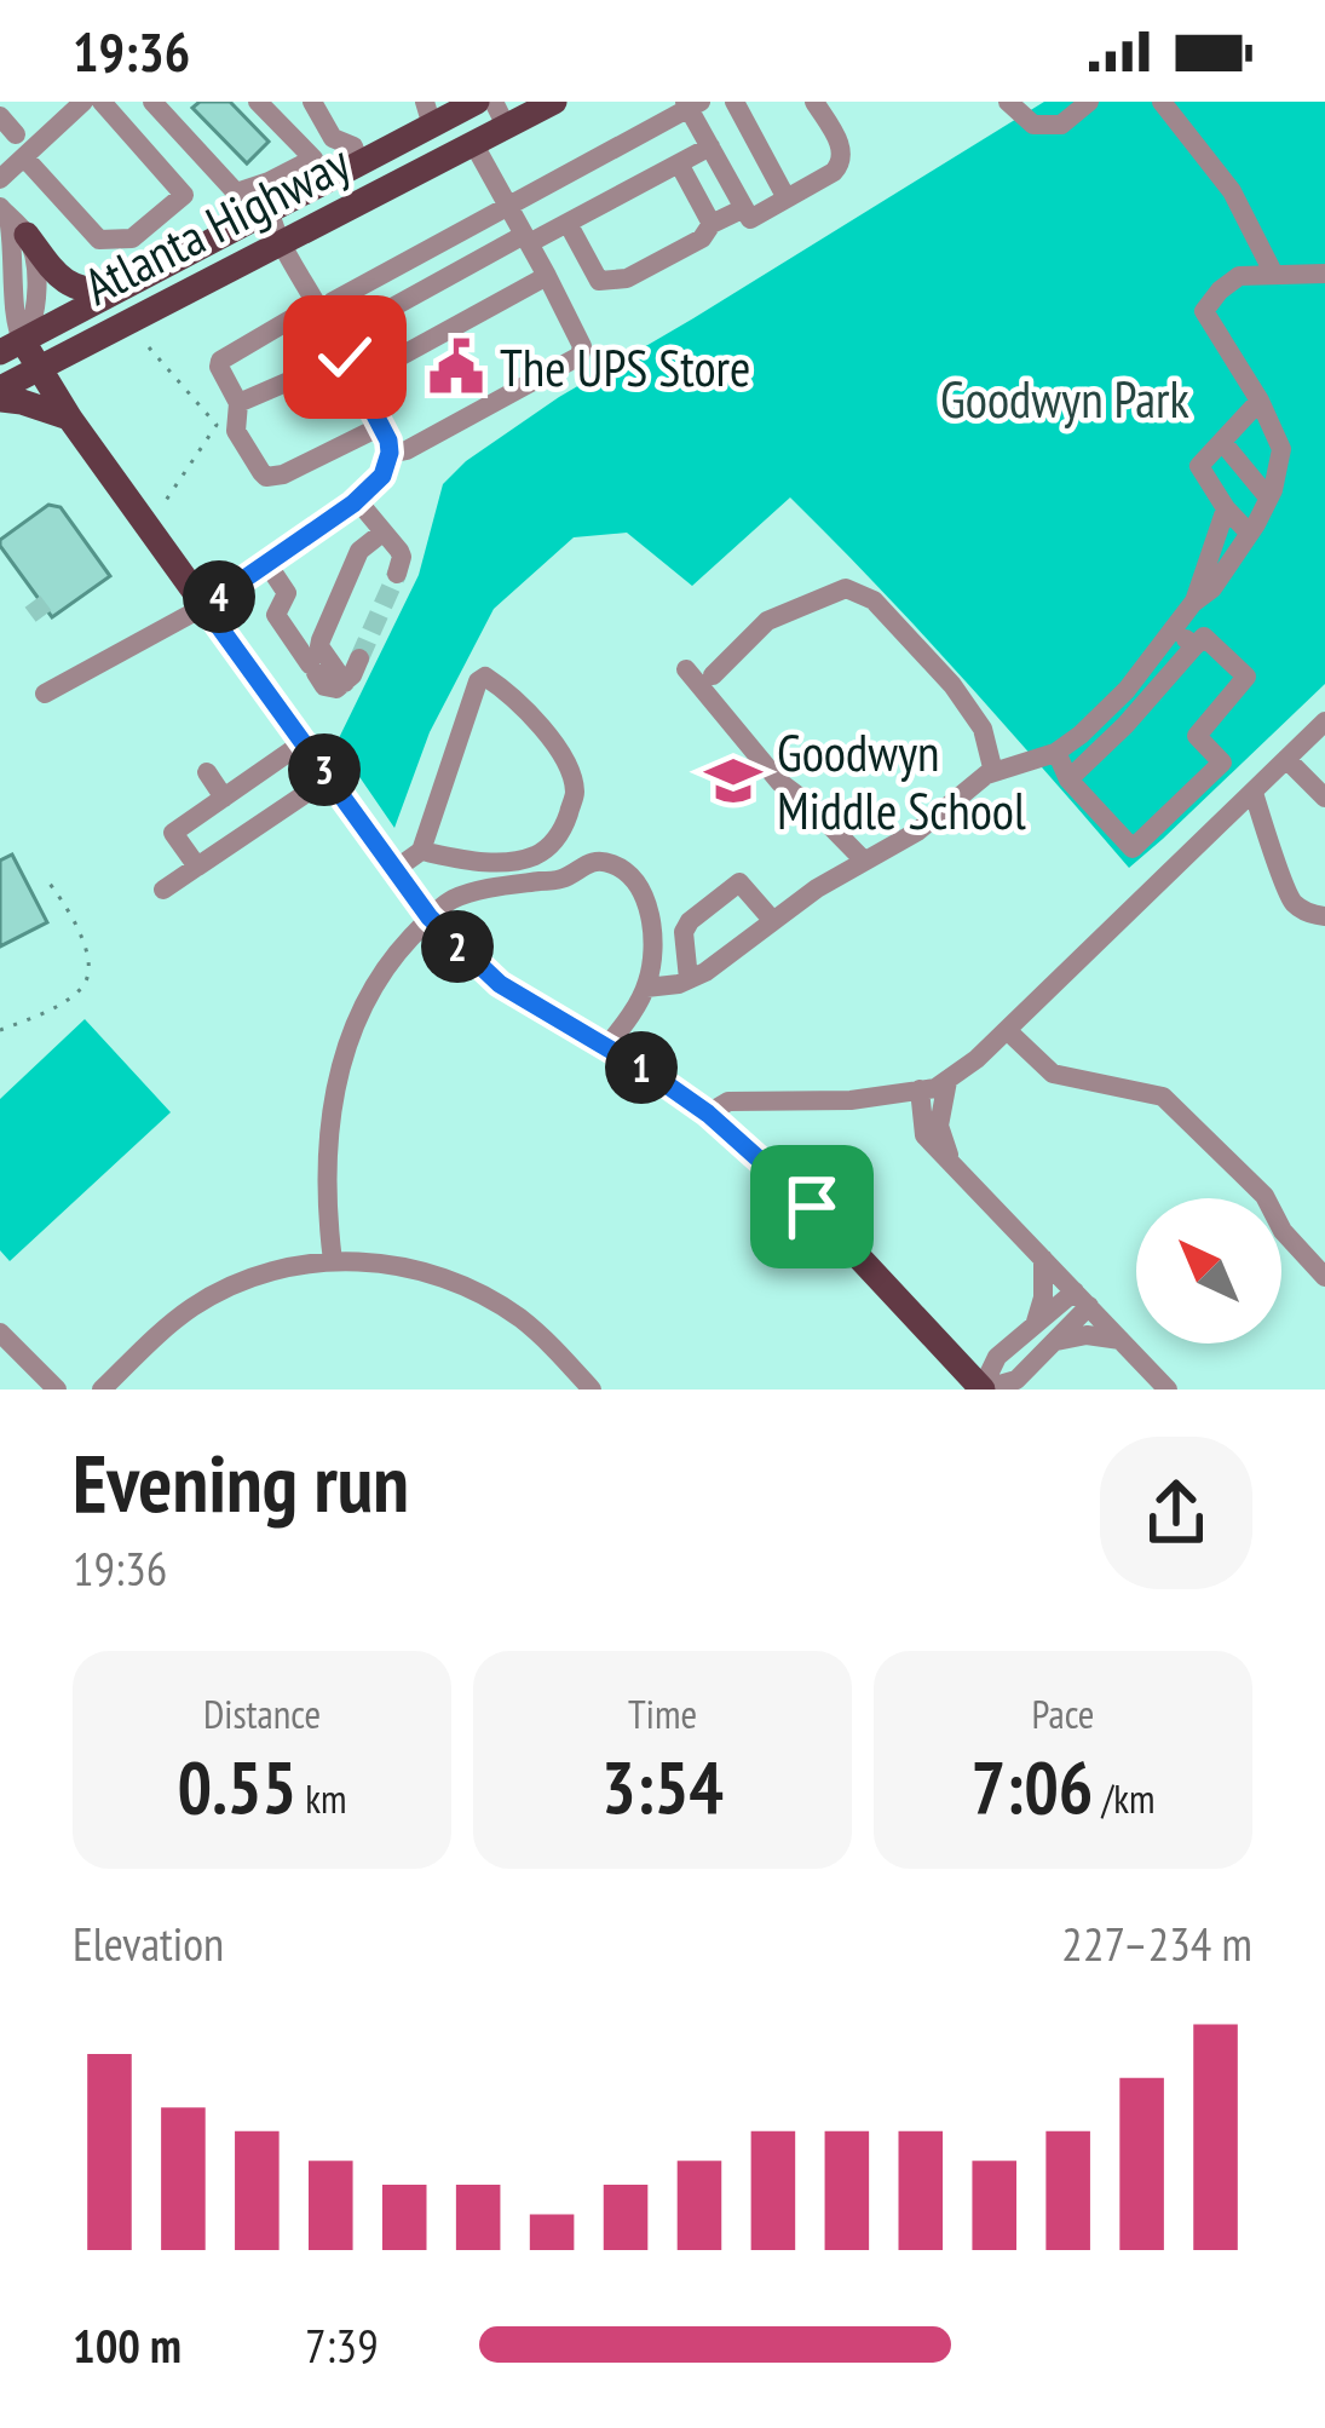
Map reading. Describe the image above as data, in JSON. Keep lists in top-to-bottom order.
{
  "streets": {
    "main road": ["Atlanta Highway"]
  },
  "parks": ["Goodwyn Park"],
  "places": {
    "public building": ["The UPS Store"],
    "school or university": ["Goodwyn Middle School"]
  },
  "north": "top left",
  "page": {
    "status": "19:36",
    "pins": [
      "4",
      "3",
      "2",
      "1"
    ],
    "heading": ["Evening run", "19:36"],
    "stats": [
      ["Distance", "0.55 km"],
      ["Time", "3:54"],
      ["Pace", "7:06 /km"]
    ],
    "chart": ["Elevation", "227–234 m"],
    "list": [
      {
        "name": "100 m",
        "note": "7:39"
      }
    ]
  }
}
